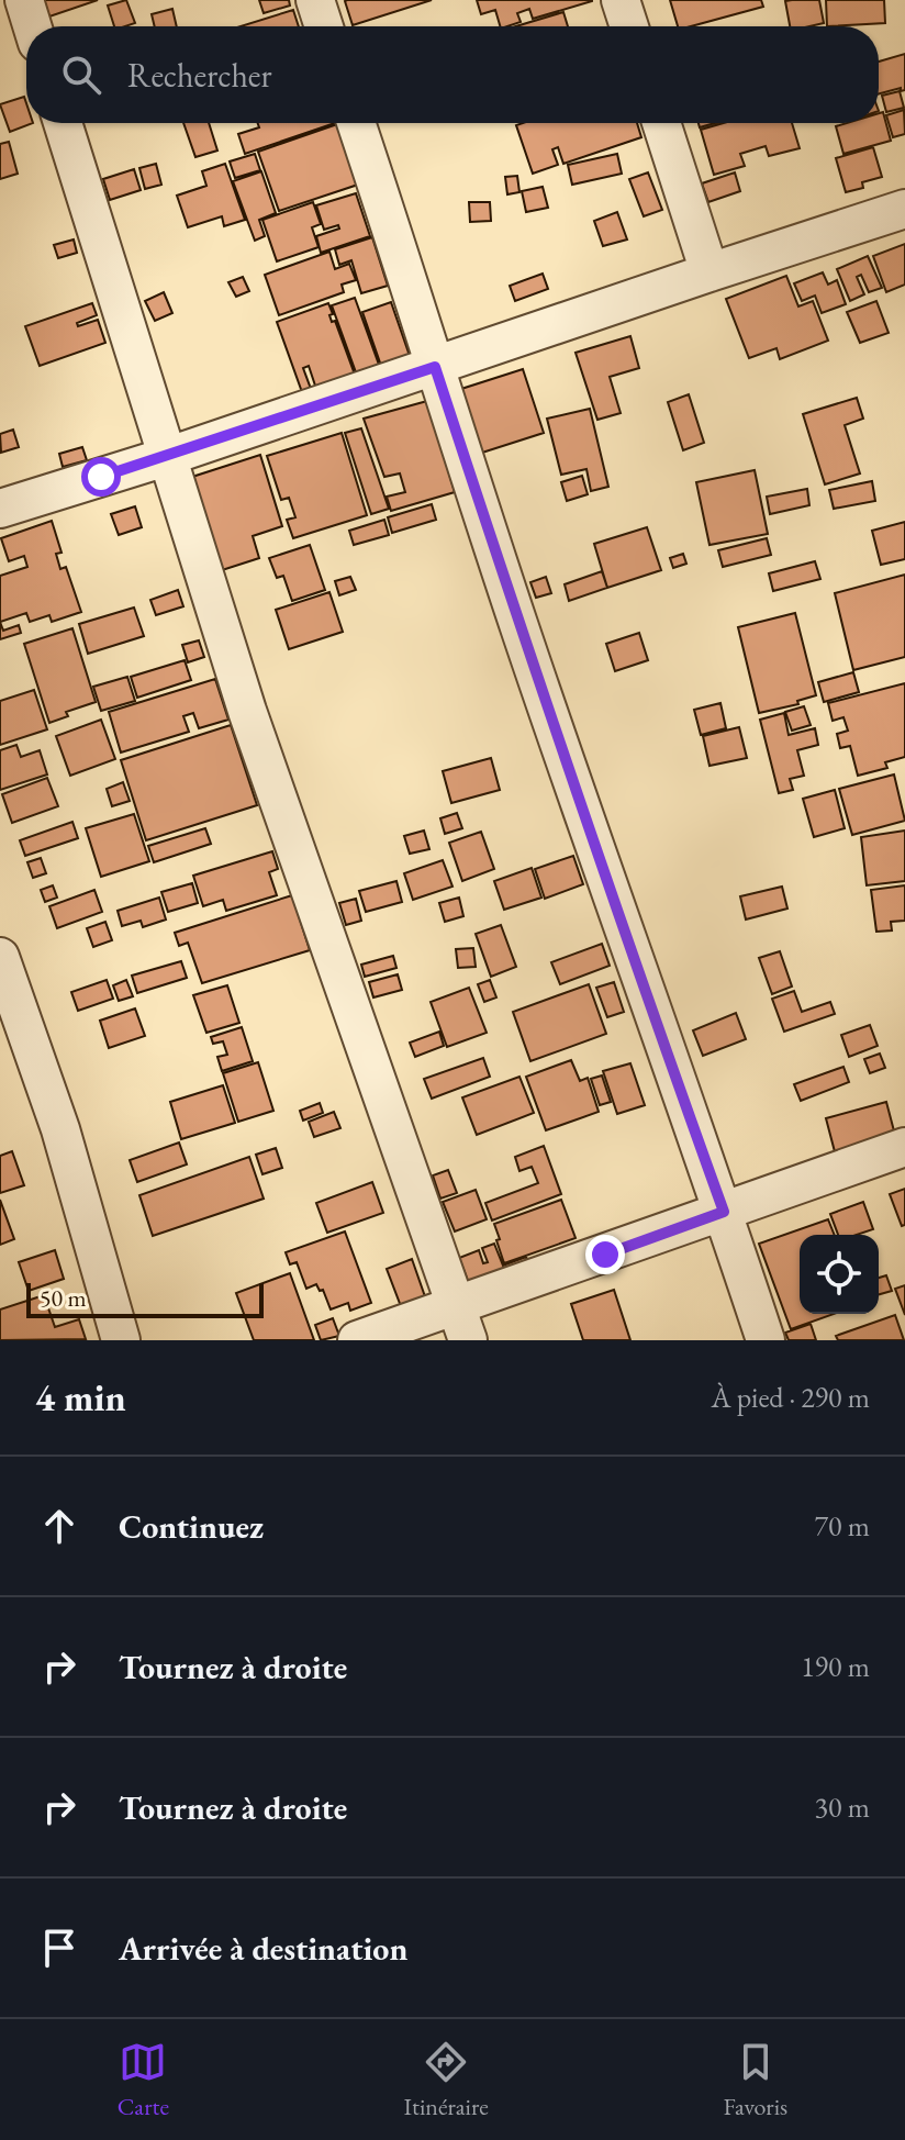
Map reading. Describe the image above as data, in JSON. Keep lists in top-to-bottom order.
{
  "scale_bar": "50 m",
  "page": {
    "search": "Rechercher",
    "scale": "50 m",
    "heading": ["4 min", "À pied · 290 m"],
    "list": [
      ["Continuez", "70 m"],
      ["Tournez à droite", "190 m"],
      ["Tournez à droite", "30 m"],
      "Arrivée à destination"
    ],
    "nav": ["Carte", "Itinéraire", "Favoris"]
  }
}
